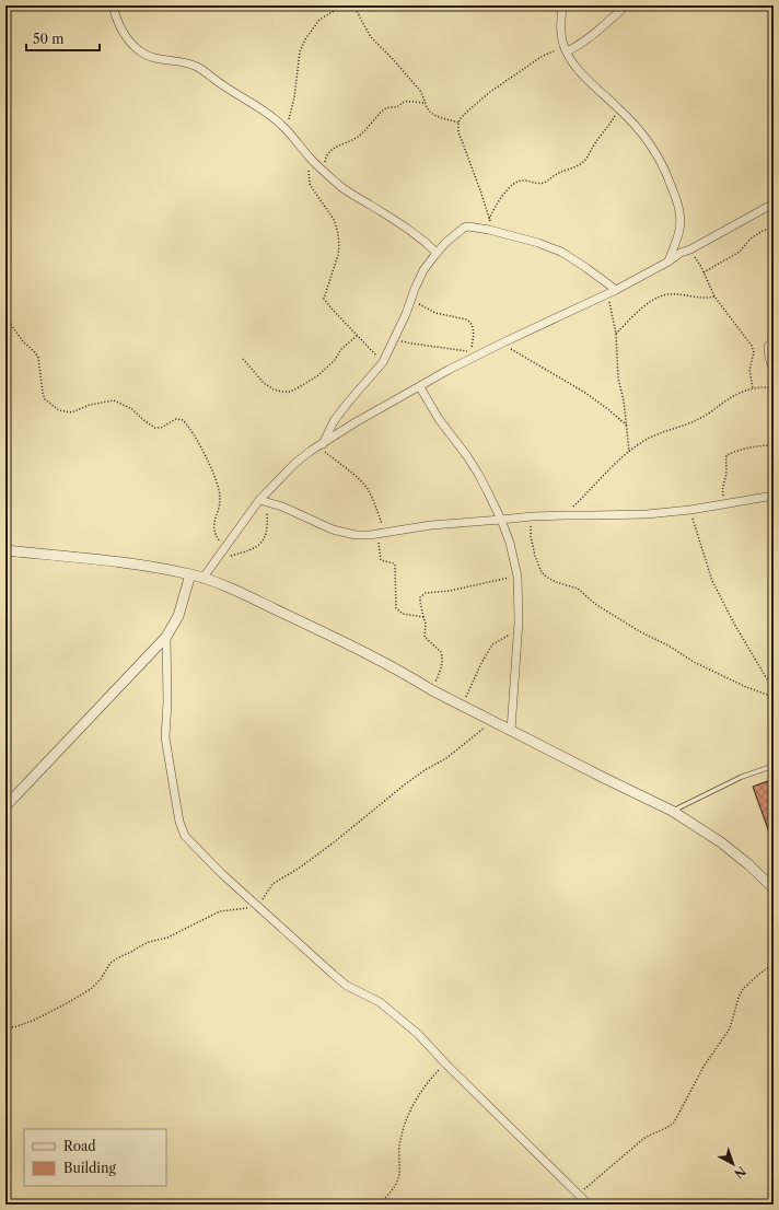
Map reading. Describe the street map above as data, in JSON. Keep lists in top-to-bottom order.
{
  "legend": ["Road", "Building"],
  "scale_bar": "50 m",
  "north": "bottom right"
}
